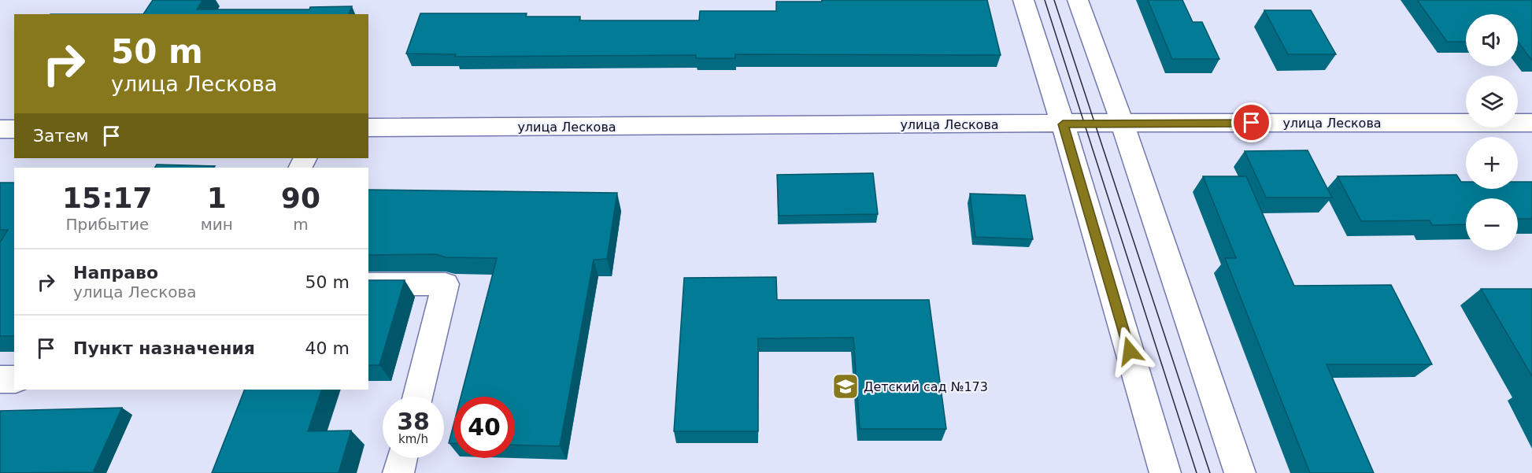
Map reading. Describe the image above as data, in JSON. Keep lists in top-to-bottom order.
{
  "streets": {
    "street": ["улица Лескова"]
  },
  "places": {
    "school or university": ["Детский сад №173"]
  },
  "page": {
    "map_buttons": ["+", "−"],
    "turn": ["50 m", "улица Лескова"],
    "then": "Затем",
    "eta": [
      "15:17",
      "Прибытие",
      "1",
      "мин",
      "90",
      "m"
    ],
    "list": [
      {
        "name": "Направо",
        "note": "улица Лескова",
        "value": "50 m"
      },
      {
        "name": "Пункт назначения",
        "value": "40 m"
      }
    ],
    "speed": "38 km/h",
    "limit": "40"
  }
}
